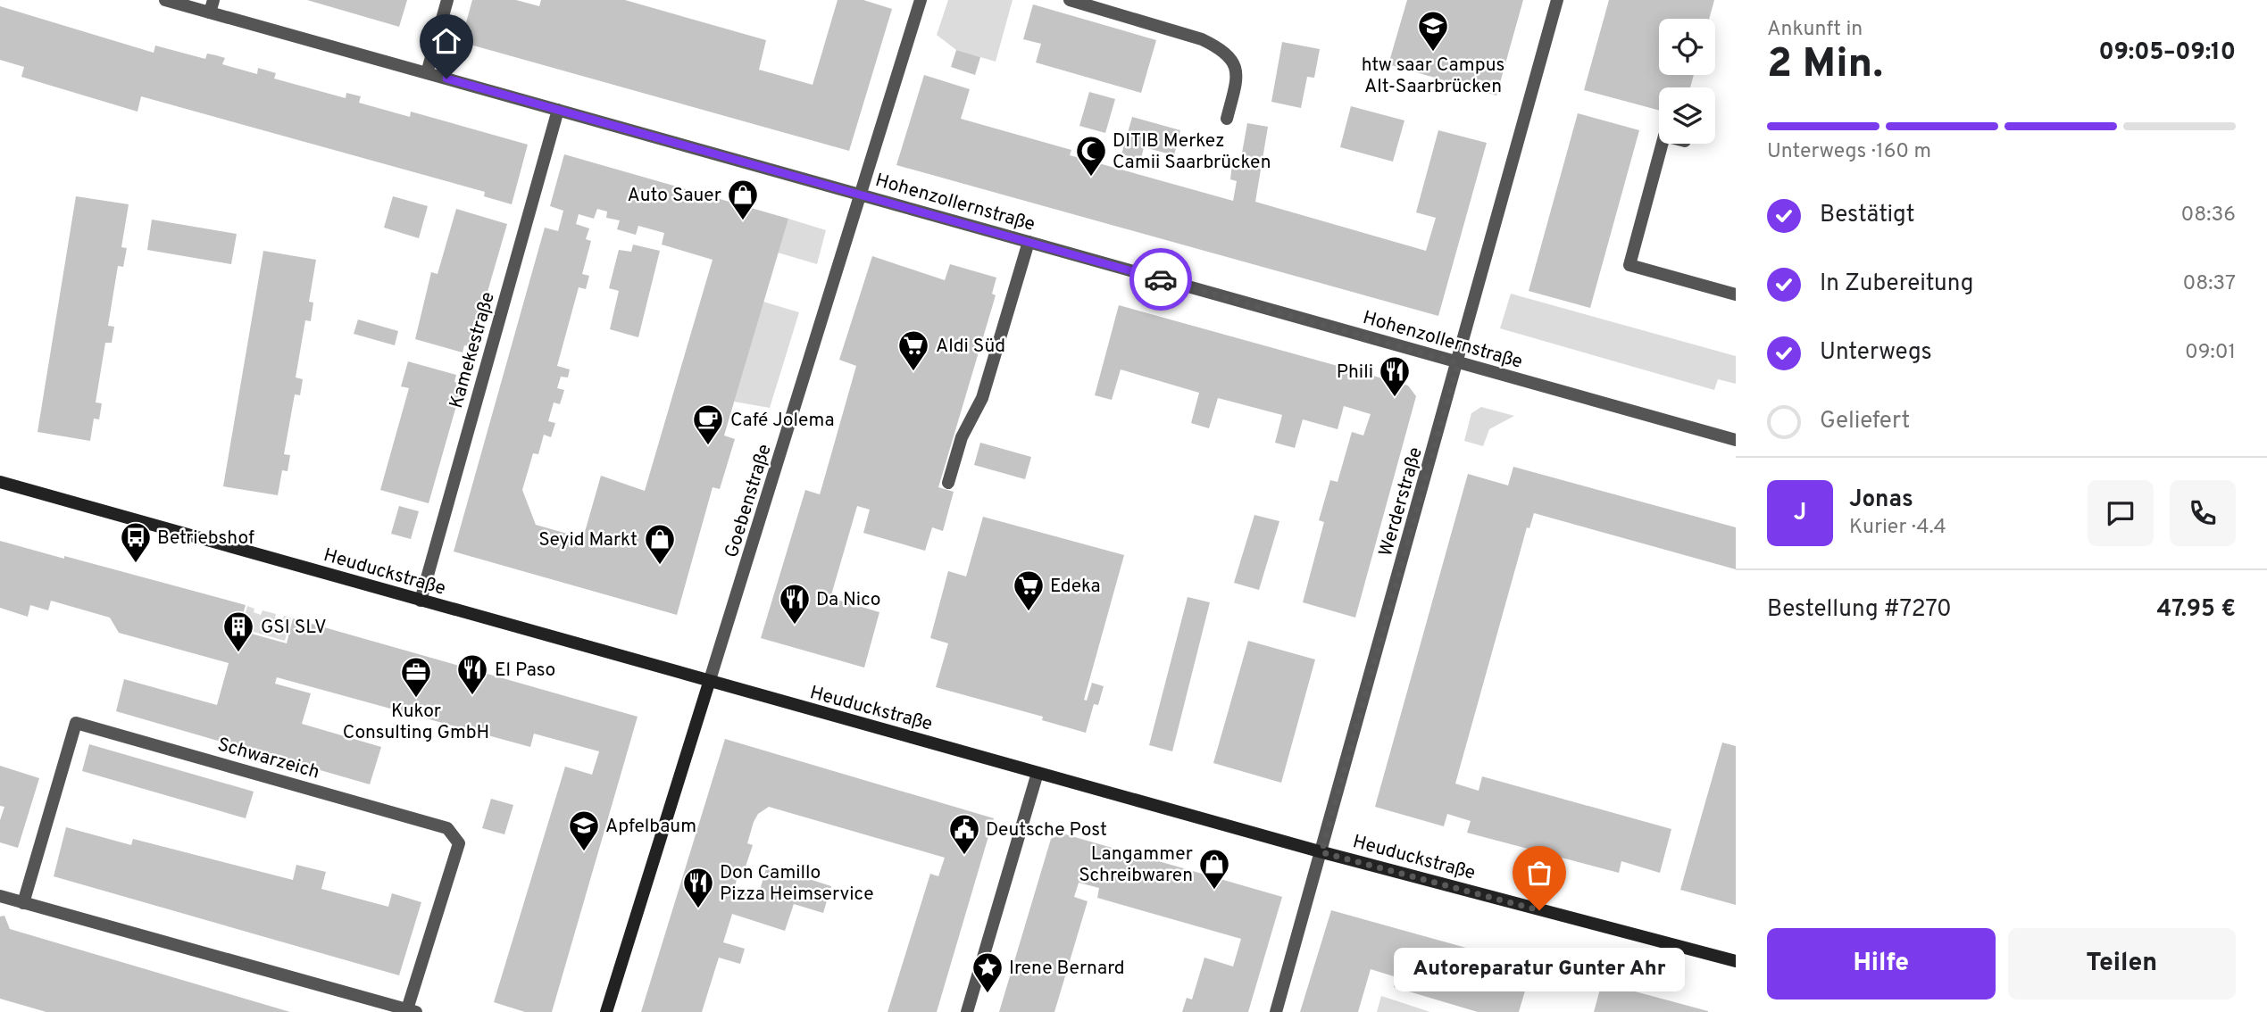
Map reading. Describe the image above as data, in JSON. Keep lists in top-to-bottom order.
{
  "streets": {
    "street": [
      "Hohenzollernstraße",
      "Kamekestraße",
      "Goebenstraße",
      "Werderstraße",
      "Heuduckstraße",
      "Schwarzeich"
    ]
  },
  "crossings": [
    ["Hohenzollernstraße", "Kamekestraße"],
    ["Hohenzollernstraße", "Goebenstraße"],
    ["Hohenzollernstraße", "Werderstraße"],
    ["Kamekestraße", "Heuduckstraße"],
    ["Goebenstraße", "Heuduckstraße"],
    ["Werderstraße", "Heuduckstraße"]
  ],
  "places": {
    "school or university": ["htw saar Campus Alt-Saarbrücken", "Apfelbaum"],
    "mosque": ["DITIB Merkez Camii Saarbrücken"],
    "shop": ["Auto Sauer", "Seyid Markt", "Langammer Schreibwaren"],
    "supermarket": ["Aldi Süd", "Edeka"],
    "restaurant": [
      "Phili",
      "Da Nico",
      "El Paso",
      "Don Camillo Pizza Heimservice"
    ],
    "cafe": ["Café Jolema"],
    "bus stop": ["Betriebshof"],
    "building": ["GSI SLV"],
    "office": ["Kukor Consulting GmbH"],
    "public building": ["Deutsche Post"],
    "other": ["Autoreparatur Gunter Ahr"],
    "place": ["Irene Bernard"]
  },
  "page": {
    "heading": ["2 Min.", "Ankunft in", "09:05–09:10"],
    "panel": [
      "Jonas",
      "Kurier · 4.4",
      "Bestellung #7270",
      "47.95 €"
    ],
    "bar": "Unterwegs · 160 m",
    "list": [
      ["Bestätigt", "08:36"],
      ["In Zubereitung", "08:37"],
      ["Unterwegs", "09:01"],
      "Geliefert"
    ],
    "round": "J",
    "buttons": ["Hilfe", "Teilen"],
    "bubble": "Autoreparatur Gunter Ahr"
  }
}
